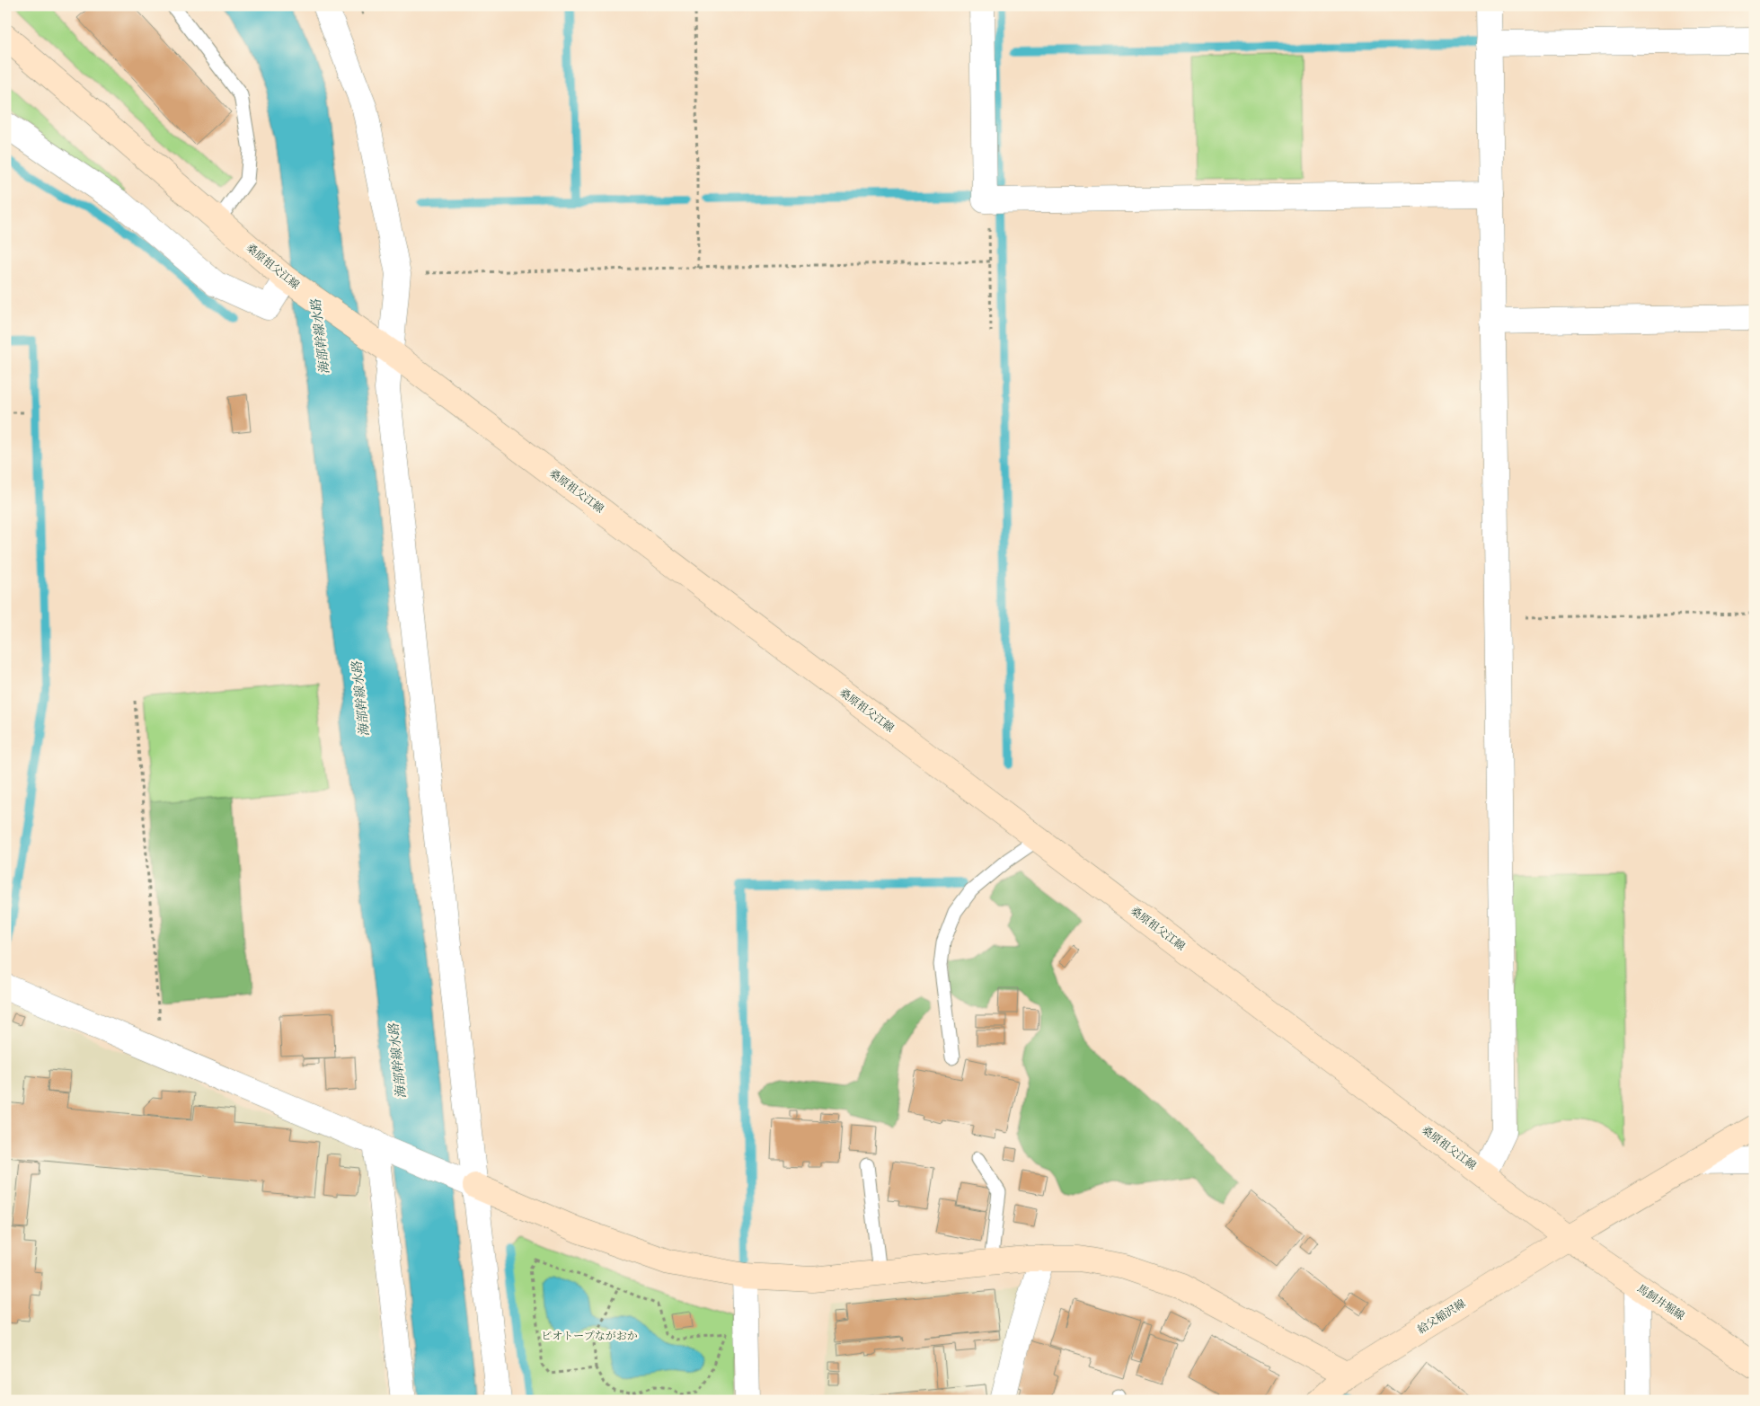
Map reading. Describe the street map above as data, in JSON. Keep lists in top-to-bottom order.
{
  "streets": {
    "main road": ["桑原祖父江線", "馬飼井堀線", "給父稲沢線"]
  },
  "crossings": [
    ["桑原祖父江線", "馬飼井堀線"],
    ["桑原祖父江線", "給父稲沢線"],
    ["馬飼井堀線", "給父稲沢線"]
  ],
  "water": ["海部幹線水路"],
  "parks": ["ビオトープながおか"]
}
